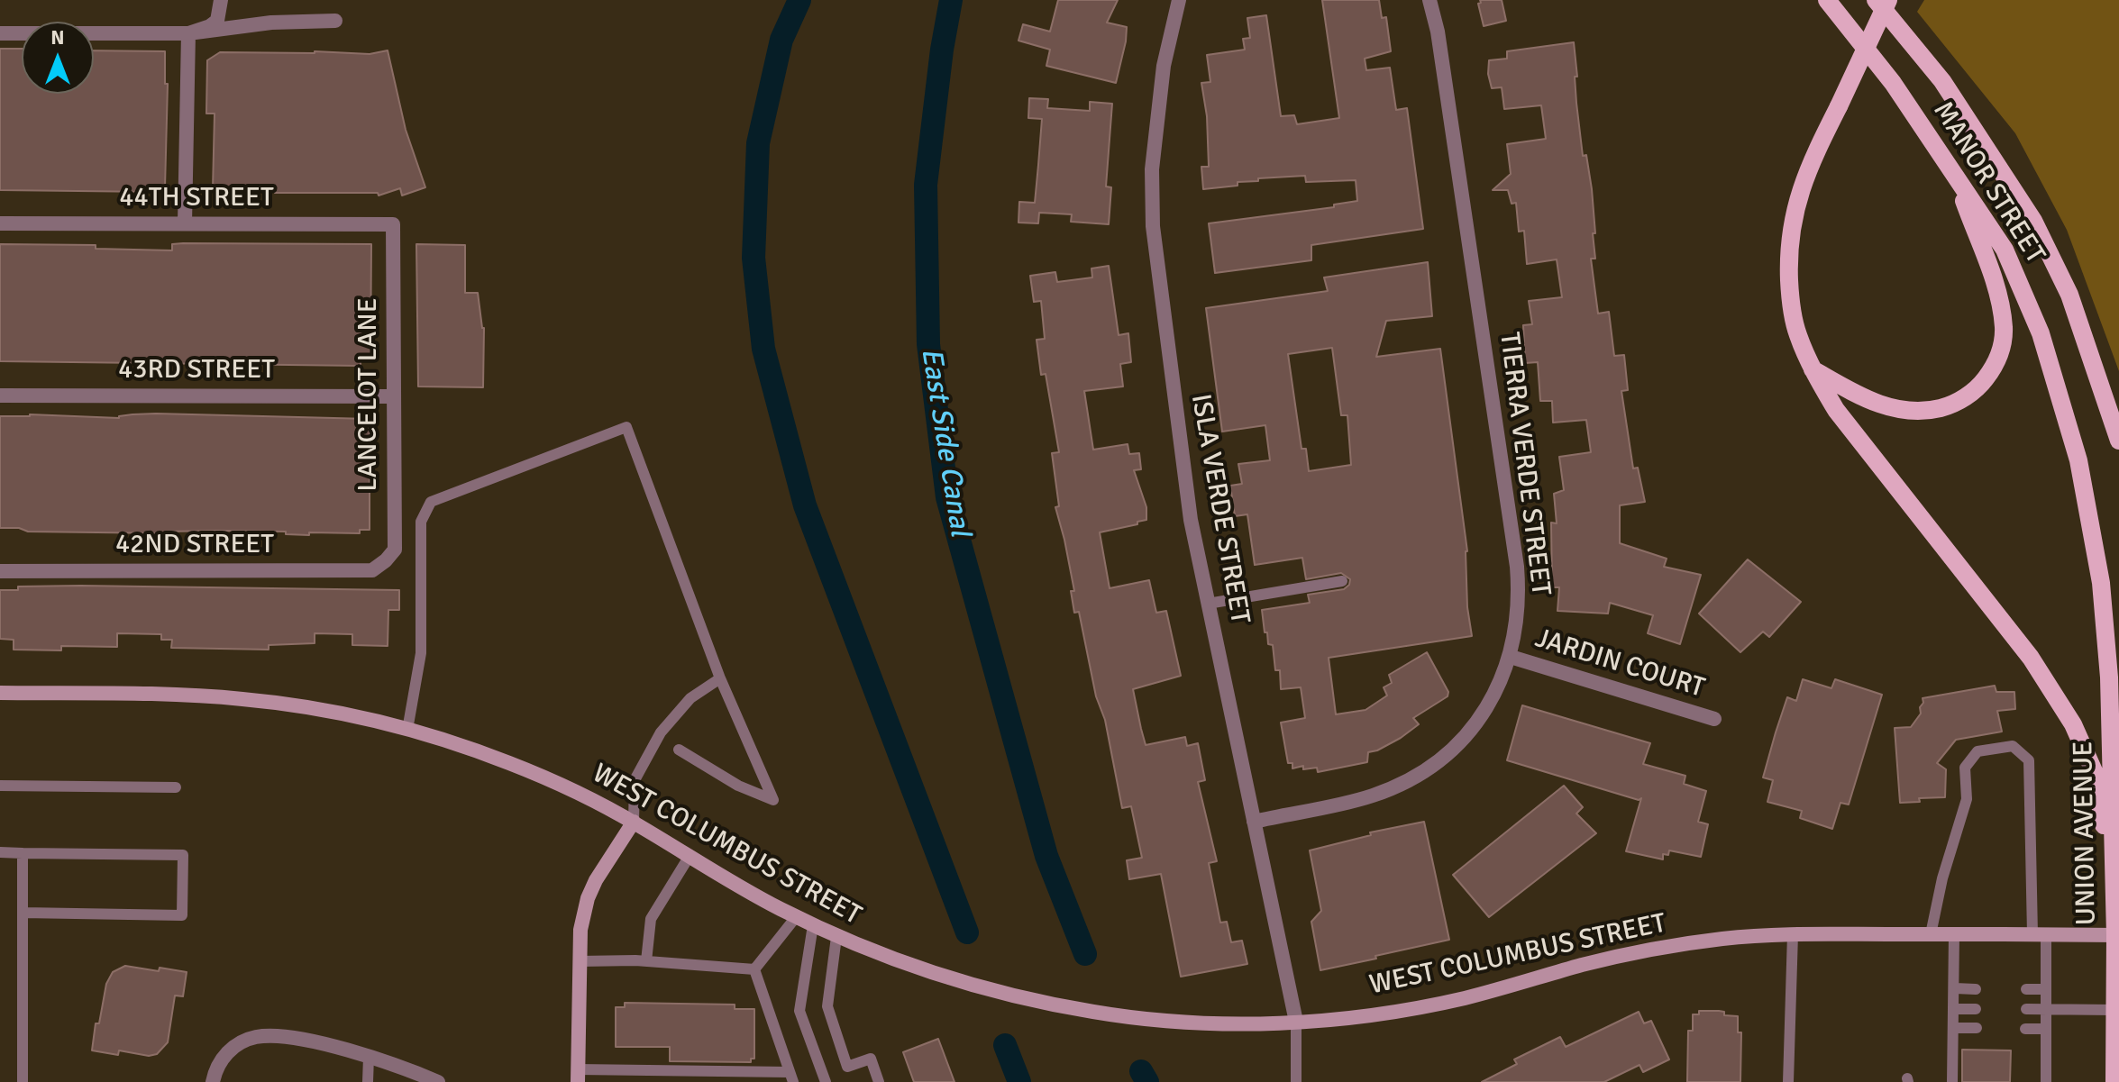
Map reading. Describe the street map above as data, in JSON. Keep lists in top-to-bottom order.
{
  "streets": {
    "main road": ["MANOR STREET", "UNION AVENUE", "WEST COLUMBUS STREET"],
    "street": [
      "44TH STREET",
      "43RD STREET",
      "LANCELOT LANE",
      "TIERRA VERDE STREET",
      "ISLA VERDE STREET",
      "42ND STREET",
      "JARDIN COURT"
    ]
  },
  "crossings": [
    ["MANOR STREET", "UNION AVENUE"],
    ["44TH STREET", "LANCELOT LANE"],
    ["43RD STREET", "LANCELOT LANE"],
    ["LANCELOT LANE", "42ND STREET"],
    ["TIERRA VERDE STREET", "ISLA VERDE STREET"],
    ["TIERRA VERDE STREET", "JARDIN COURT"],
    ["ISLA VERDE STREET", "WEST COLUMBUS STREET"],
    ["UNION AVENUE", "WEST COLUMBUS STREET"]
  ],
  "water": ["East Side Canal"],
  "north": "top"
}
